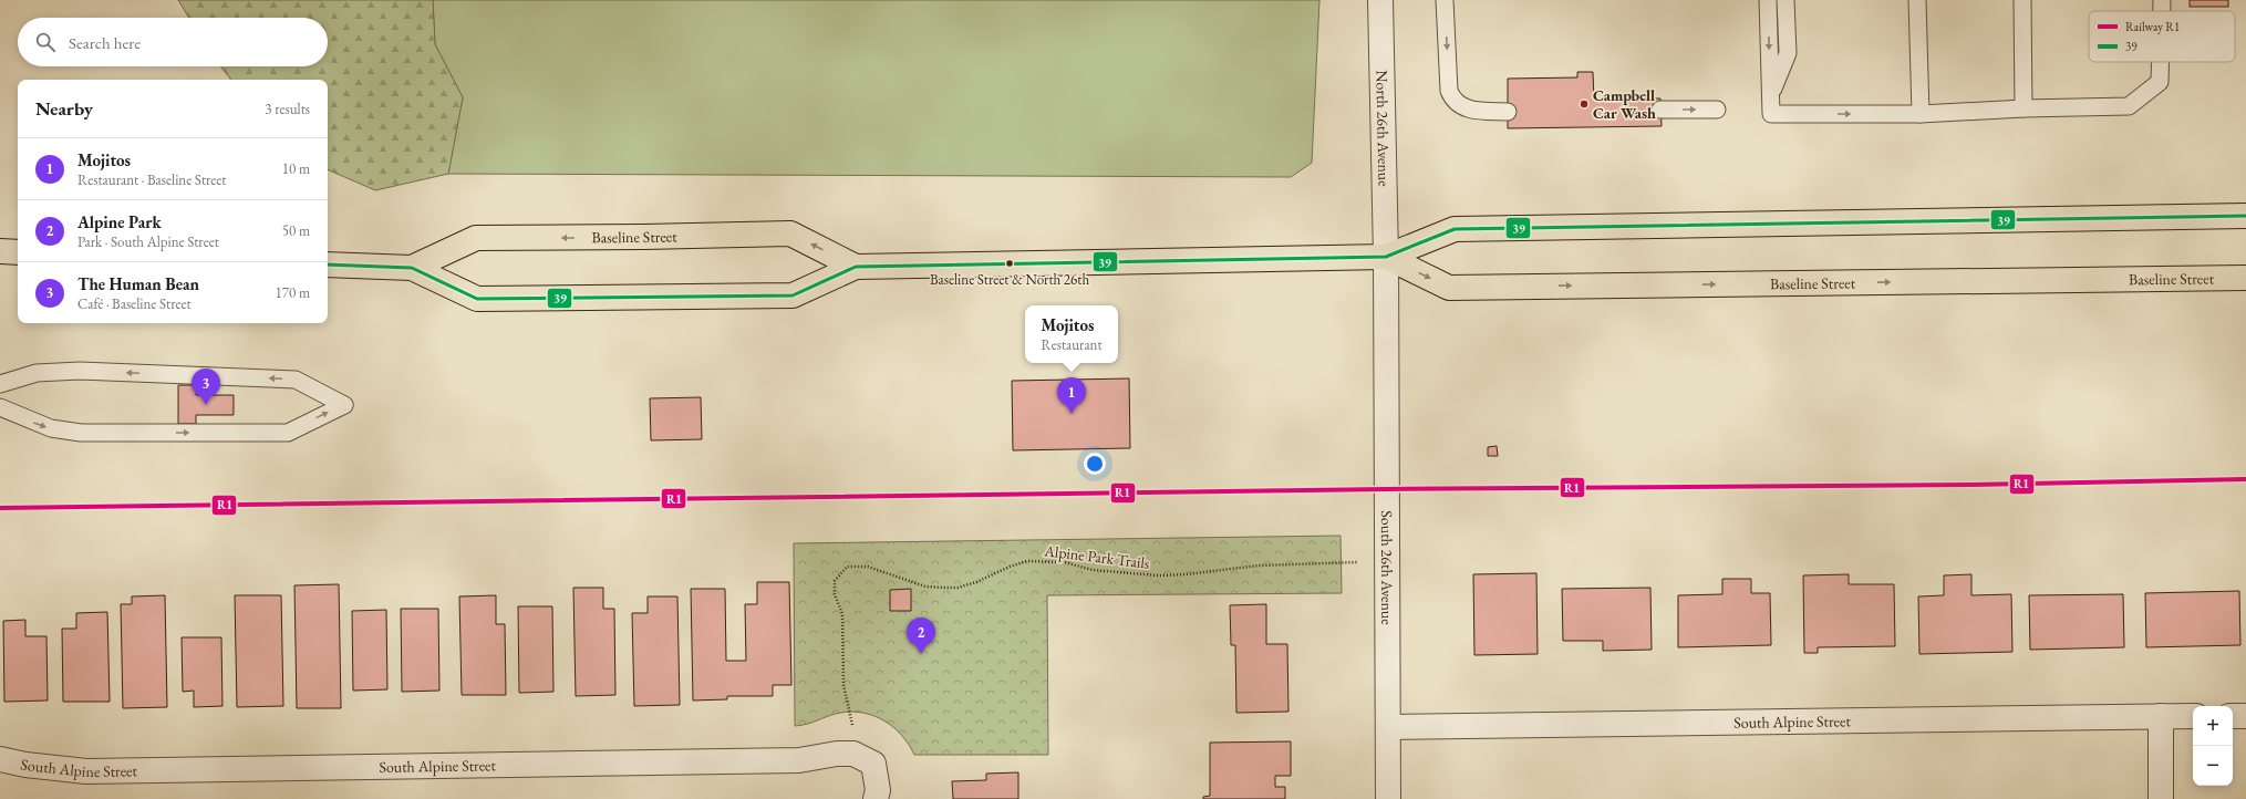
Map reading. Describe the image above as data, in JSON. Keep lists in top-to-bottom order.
{
  "streets": {
    "highway": ["Baseline Street"],
    "street": ["North 26th Avenue", "South 26th Avenue", "South Alpine Street"],
    "path": ["Alpine Park Trails"]
  },
  "crossings": [
    ["North 26th Avenue", "Baseline Street"],
    ["North 26th Avenue", "South 26th Avenue"],
    ["Baseline Street", "South 26th Avenue"],
    ["Alpine Park Trails", "South 26th Avenue"],
    ["Alpine Park Trails", "South Alpine Street"],
    ["South 26th Avenue", "South Alpine Street"]
  ],
  "places": ["Campbell Car Wash", "Baseline Street & North 26th"],
  "lines": ["transit line 39", "rail line R1"],
  "legend": ["Railway R1", "39"],
  "page": {
    "search": "Search here",
    "heading": ["Nearby", "3 results"],
    "list": [
      {
        "mark": "1",
        "name": "Mojitos",
        "note": "Restaurant · Baseline Street",
        "value": "10 m"
      },
      {
        "mark": "2",
        "name": "Alpine Park",
        "note": "Park · South Alpine Street",
        "value": "50 m"
      },
      {
        "mark": "3",
        "name": "The Human Bean",
        "note": "Café · Baseline Street",
        "value": "170 m"
      }
    ],
    "popup": ["Mojitos", "Restaurant"],
    "pins": ["3", "1", "2"],
    "map_buttons": ["+", "−"]
  }
}
